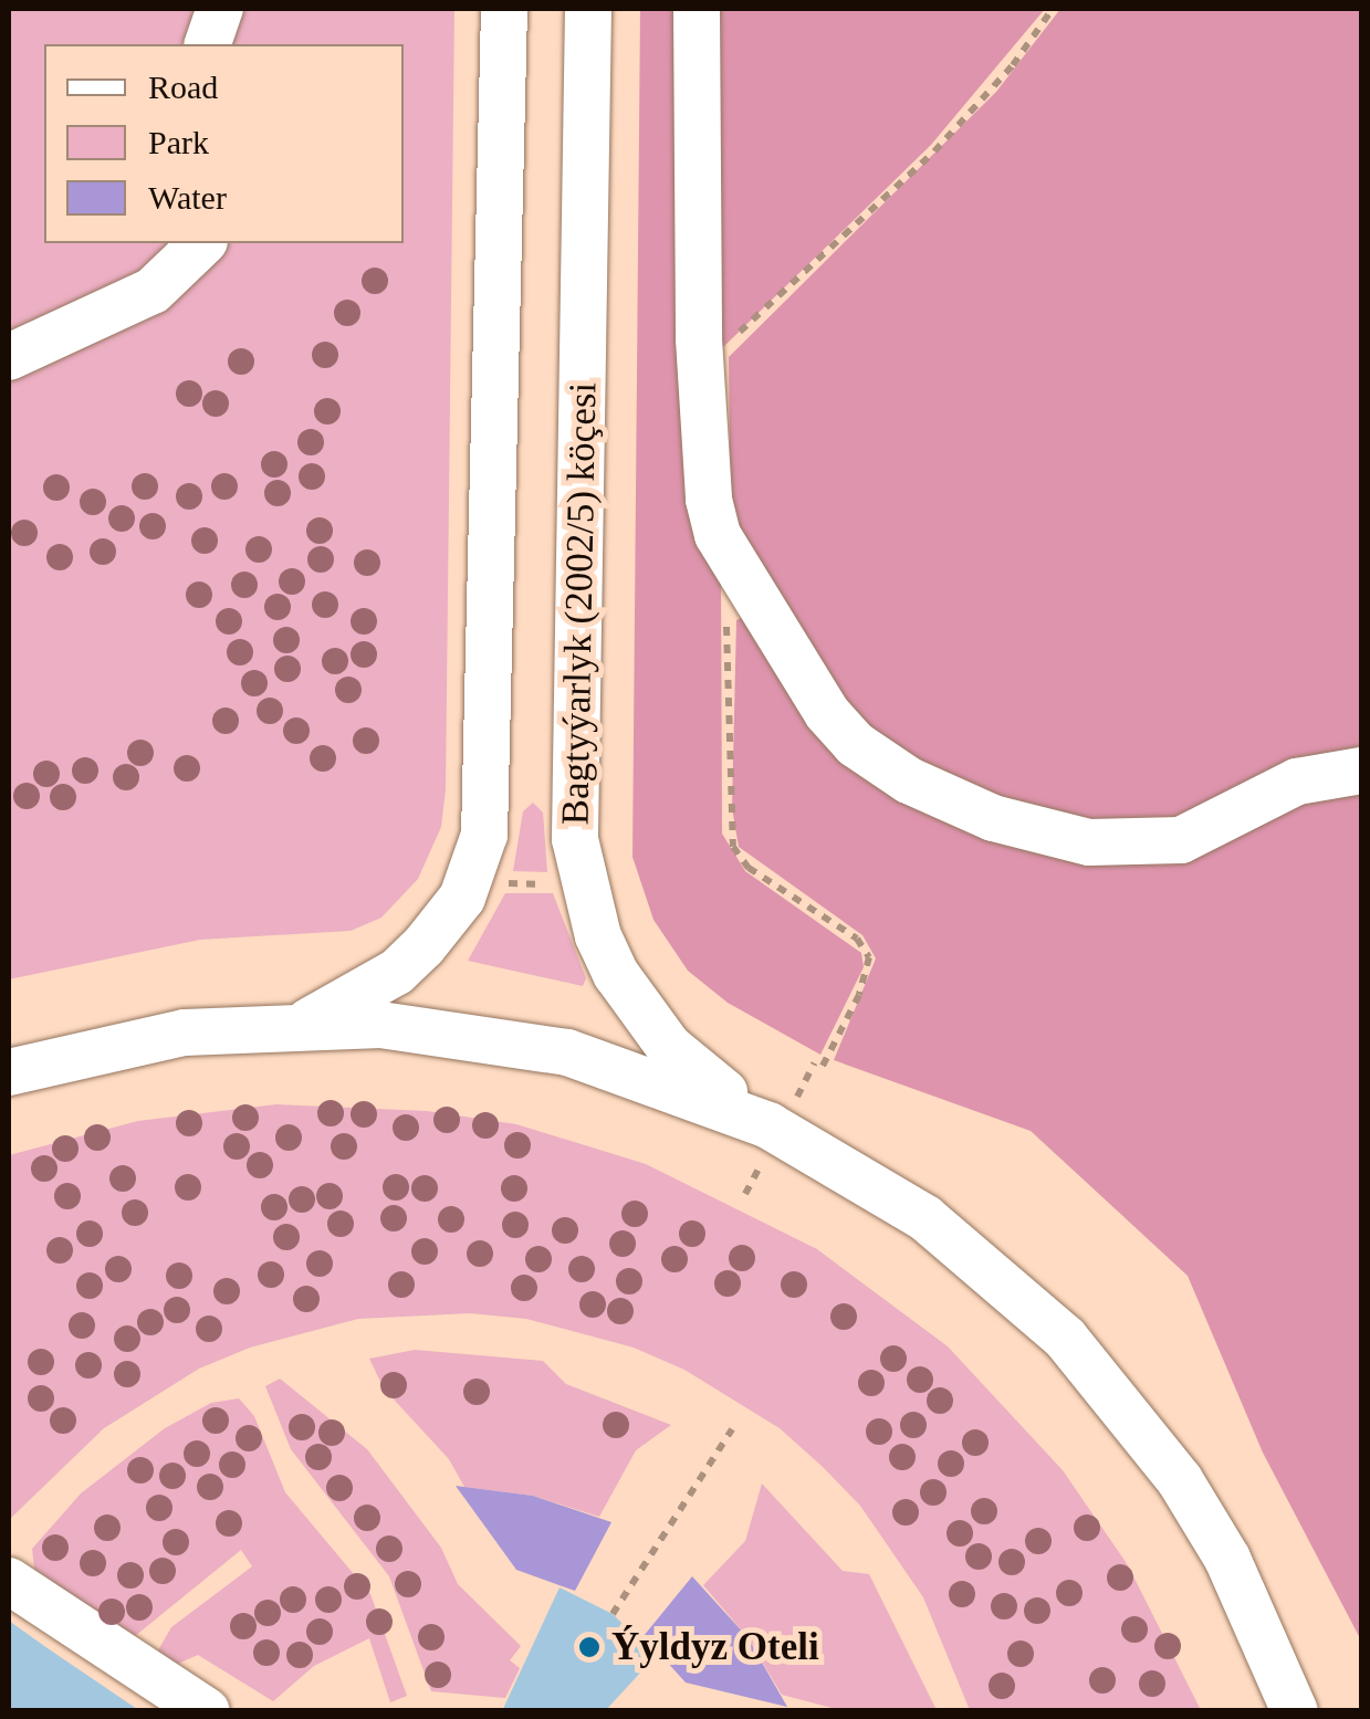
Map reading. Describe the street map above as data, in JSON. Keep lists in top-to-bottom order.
{
  "streets": {
    "street": ["Bagtyýarlyk (2002/5) köçesi"]
  },
  "places": ["Ýyldyz Oteli"],
  "legend": ["Road", "Park", "Water"]
}
